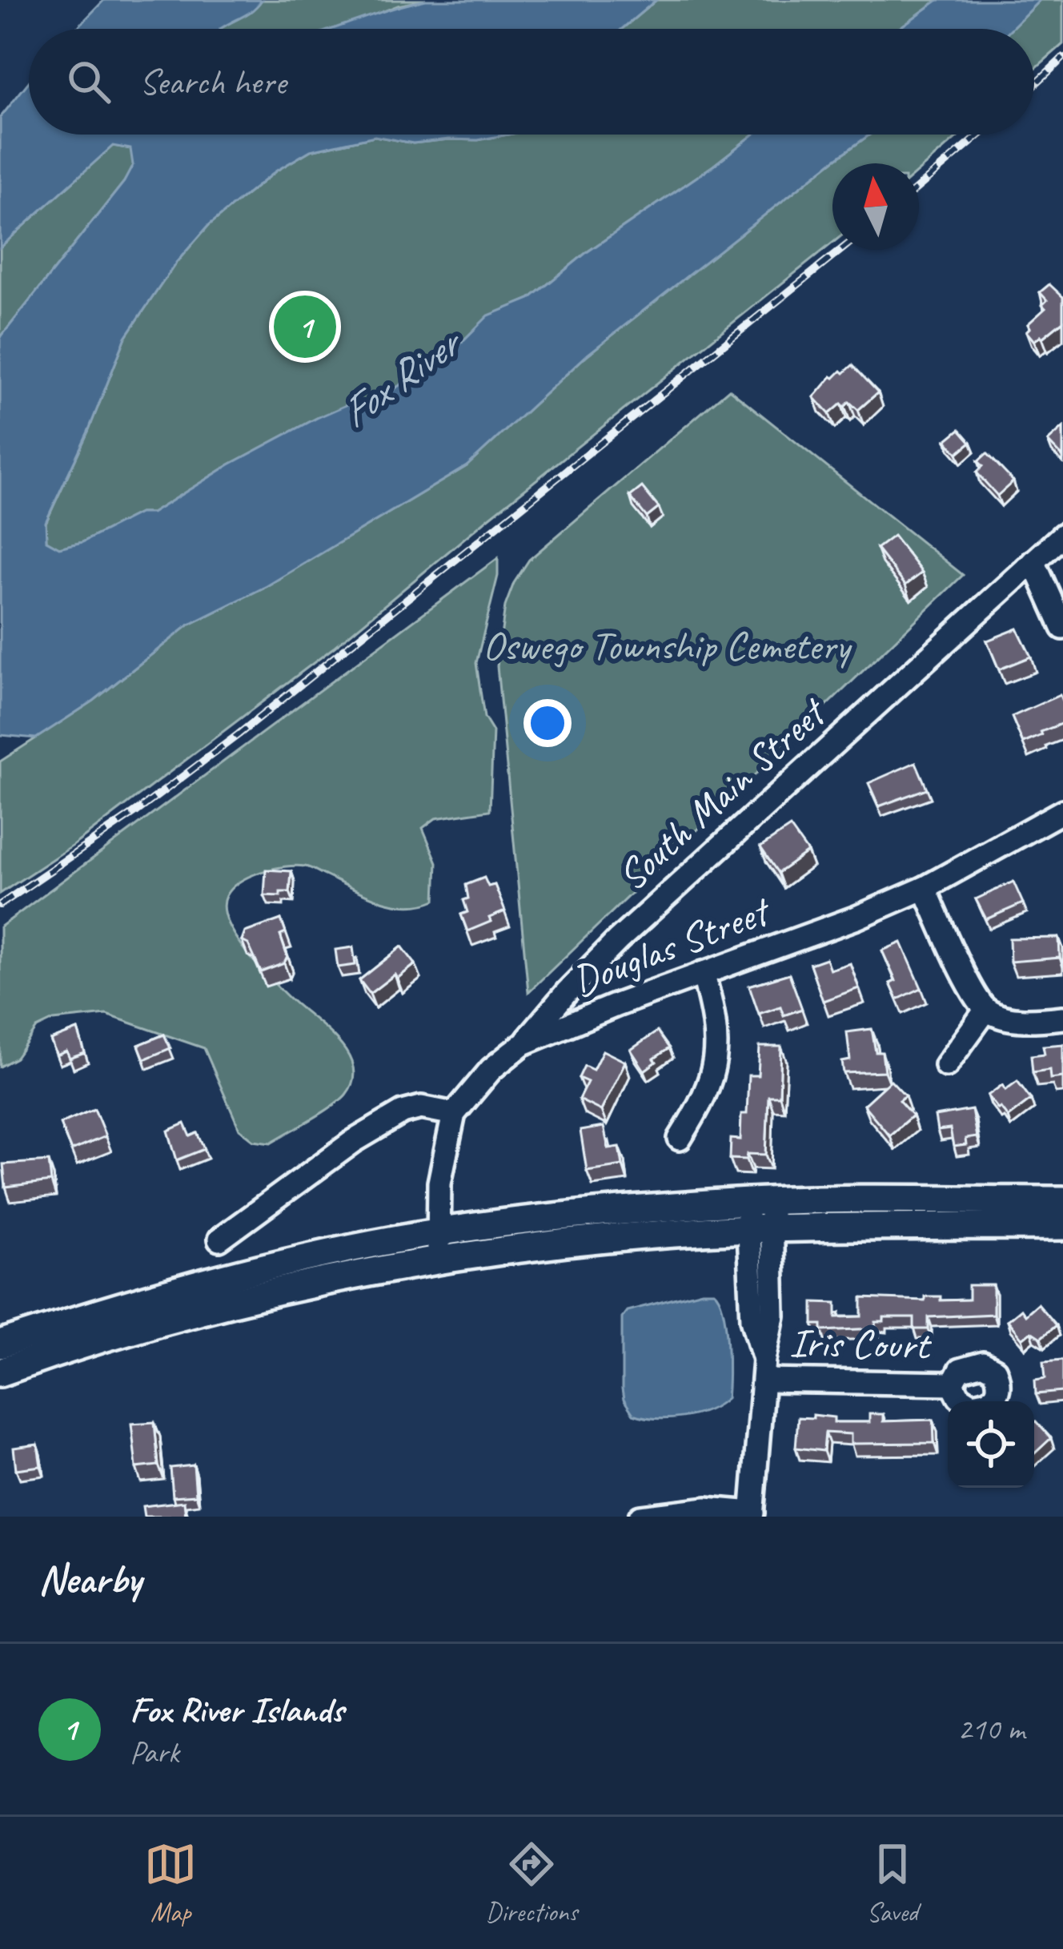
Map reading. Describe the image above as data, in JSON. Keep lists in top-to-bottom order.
{
  "streets": {
    "street": ["South Main Street", "Douglas Street", "Iris Court"]
  },
  "crossings": [
    ["South Main Street", "Douglas Street"]
  ],
  "water": ["Fox River"],
  "parks": ["Oswego Township Cemetery"],
  "north": "top",
  "page": {
    "search": "Search here",
    "pins": "1",
    "heading": "Nearby",
    "list": [
      {
        "mark": "1",
        "name": "Fox River Islands",
        "note": "Park",
        "value": "210 m"
      }
    ],
    "nav": ["Map", "Directions", "Saved"]
  }
}
